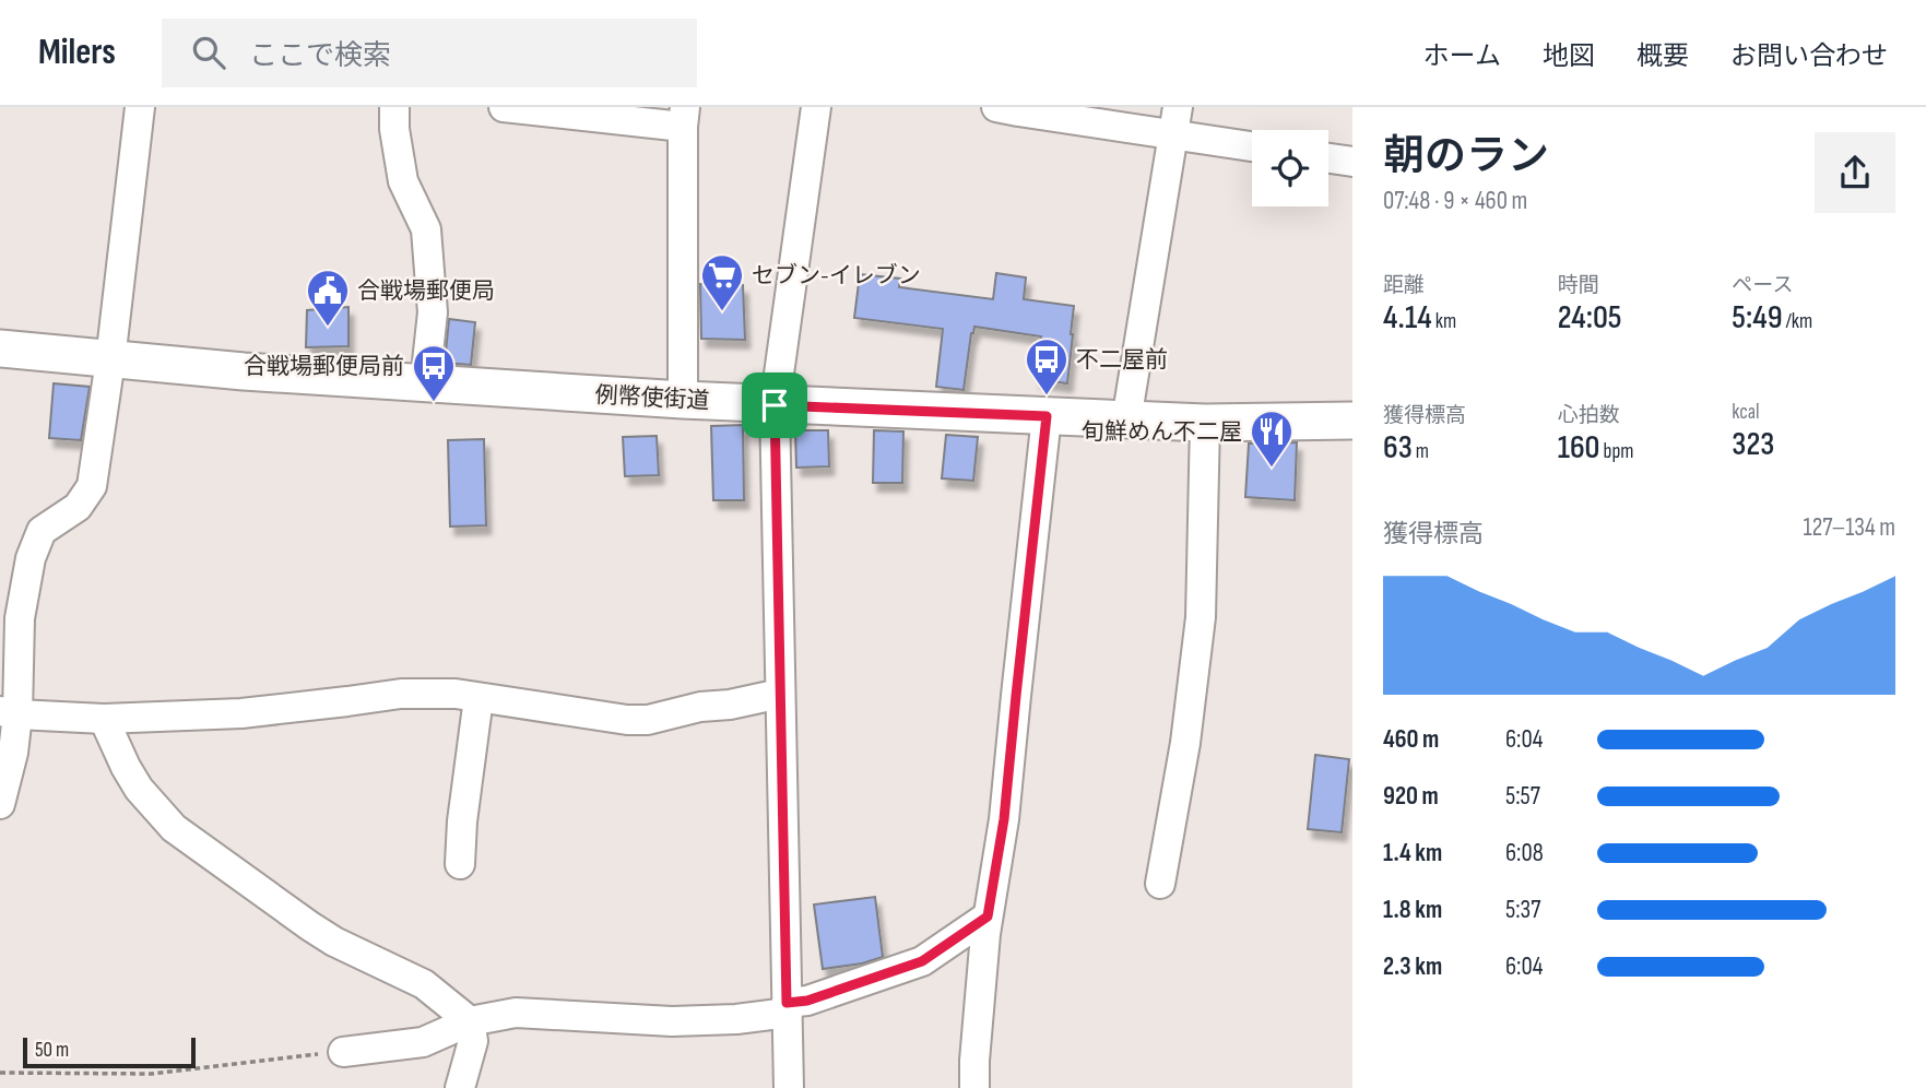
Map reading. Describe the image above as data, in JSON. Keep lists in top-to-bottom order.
{
  "streets": {
    "main road": ["例幣使街道"]
  },
  "places": {
    "supermarket": ["セブン-イレブン"],
    "public building": ["合戦場郵便局"],
    "bus stop": ["不二屋前", "合戦場郵便局前"],
    "restaurant": ["旬鮮めん不二屋"]
  },
  "scale_bar": "50 m",
  "page": {
    "header": "Milers",
    "search": "ここで検索",
    "nav": [
      "ホーム",
      "地図",
      "概要",
      "お問い合わせ"
    ],
    "heading": ["朝のラン", "07:48 · 9 × 460 m"],
    "stats": [
      ["距離", "4.14 km"],
      ["時間", "24:05"],
      ["ペース", "5:49 /km"],
      ["獲得標高", "63 m"],
      ["心拍数", "160 bpm"],
      ["kcal", "323"]
    ],
    "chart": ["獲得標高", "127–134 m"],
    "list": [
      {
        "name": "460 m",
        "note": "6:04"
      },
      {
        "name": "920 m",
        "note": "5:57"
      },
      {
        "name": "1.4 km",
        "note": "6:08"
      },
      {
        "name": "1.8 km",
        "note": "5:37"
      },
      {
        "name": "2.3 km",
        "note": "6:04"
      }
    ],
    "scale": "50 m"
  }
}
